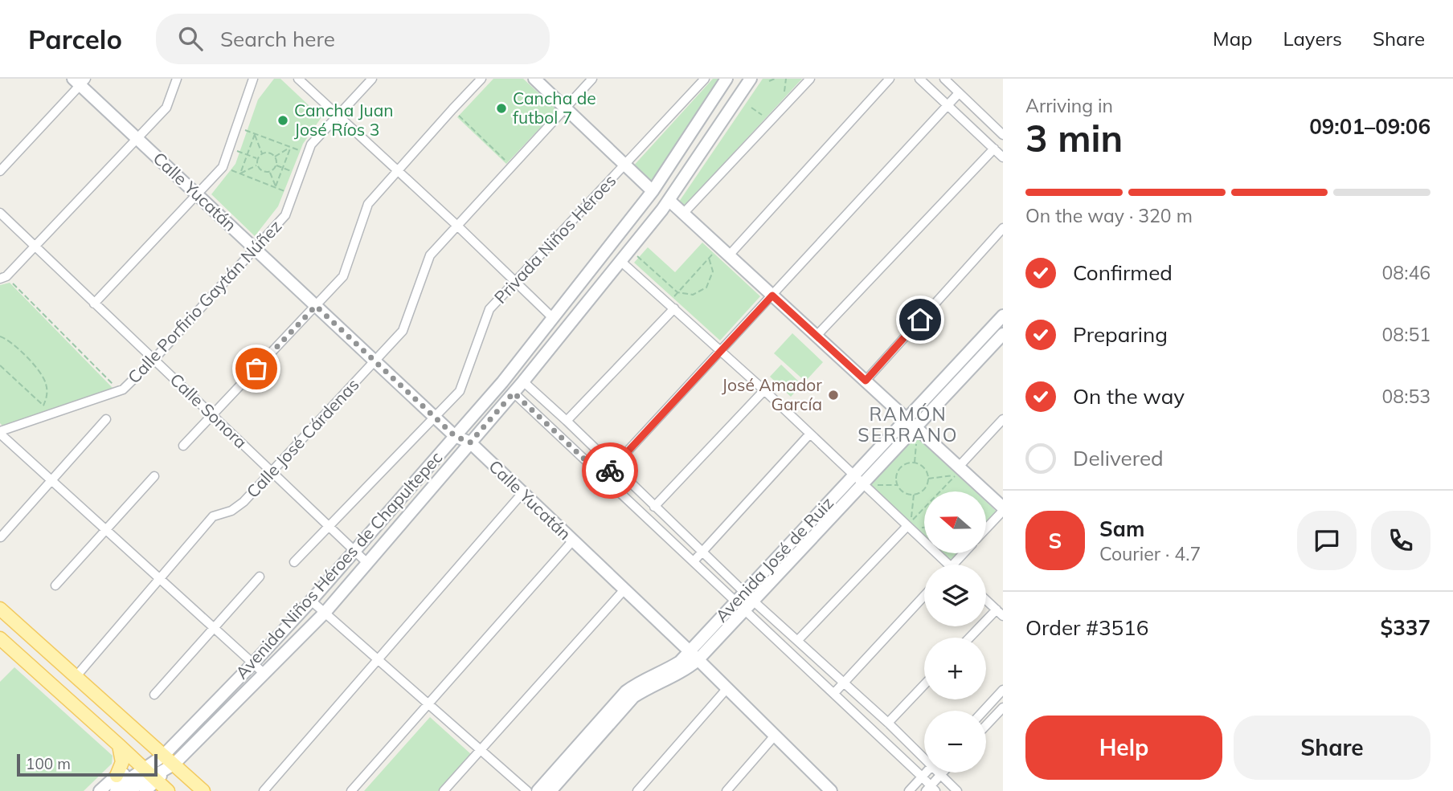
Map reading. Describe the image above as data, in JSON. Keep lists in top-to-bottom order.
{
  "streets": {
    "street": [
      "Calle Yucatán",
      "Privada Niños Héroes",
      "Calle Porfirio Gaytán Núñez",
      "Calle Sonora",
      "Calle José Cárdenas",
      "Avenida José de Ruiz",
      "Avenida Niños Héroes de Chapultepec"
    ]
  },
  "crossings": [
    ["Calle Yucatán", "Privada Niños Héroes"],
    ["Calle Yucatán", "Calle Porfirio Gaytán Núñez"],
    ["Calle Yucatán", "Calle José Cárdenas"],
    ["Calle Yucatán", "Avenida José de Ruiz"],
    ["Calle Yucatán", "Avenida Niños Héroes de Chapultepec"],
    ["Privada Niños Héroes", "Calle Sonora"],
    ["Calle Porfirio Gaytán Núñez", "Calle Sonora"],
    ["Calle Sonora", "Calle José Cárdenas"],
    ["Calle Sonora", "Avenida Niños Héroes de Chapultepec"]
  ],
  "districts": ["RAMÓN SERRANO"],
  "places": ["Cancha de futbol 7", "Cancha Juan José Ríos 3", "José Amador García"],
  "scale_bar": "100 m",
  "north": "left",
  "page": {
    "header": "Parcelo",
    "search": "Search here",
    "nav": ["Map", "Layers", "Share"],
    "heading": ["3 min", "Arriving in", "09:01–09:06"],
    "panel": [
      "Sam",
      "Courier · 4.7",
      "Order #3516",
      "$337"
    ],
    "bar": "On the way · 320 m",
    "list": [
      ["Confirmed", "08:46"],
      ["Preparing", "08:51"],
      ["On the way", "08:53"],
      "Delivered"
    ],
    "map_buttons": ["+", "−"],
    "round": "S",
    "buttons": ["Help", "Share"],
    "scale": "100 m"
  }
}
